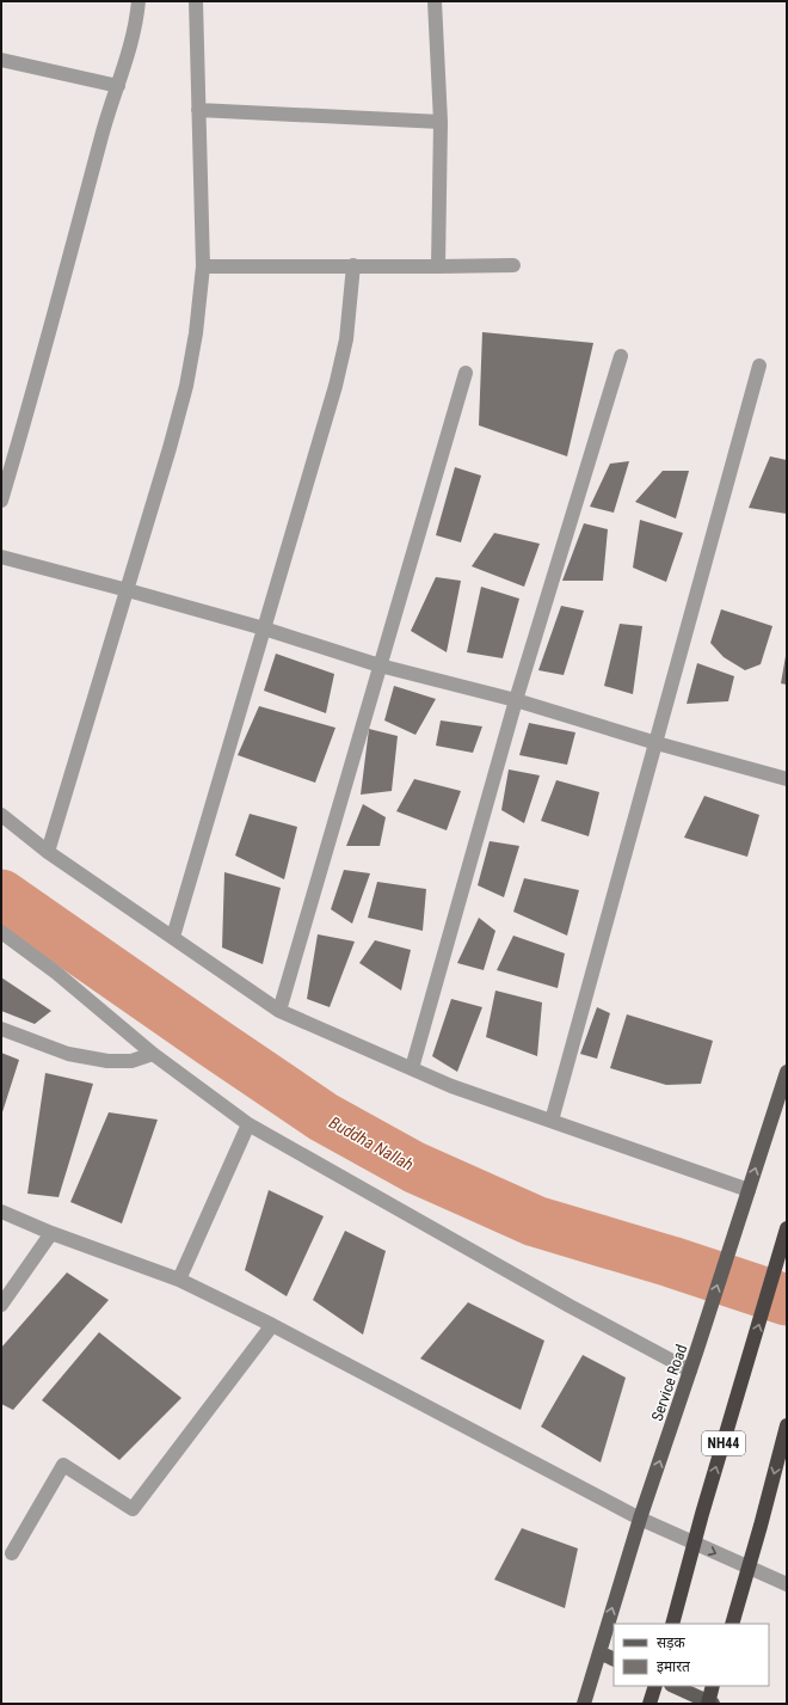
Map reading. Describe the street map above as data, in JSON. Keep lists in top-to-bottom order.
{
  "streets": {
    "highway": ["NH44"],
    "main road": ["Service Road"]
  },
  "one_way": ["Service Road"],
  "water": ["Buddha Nallah"],
  "legend": ["सड़क", "इमारत"]
}
